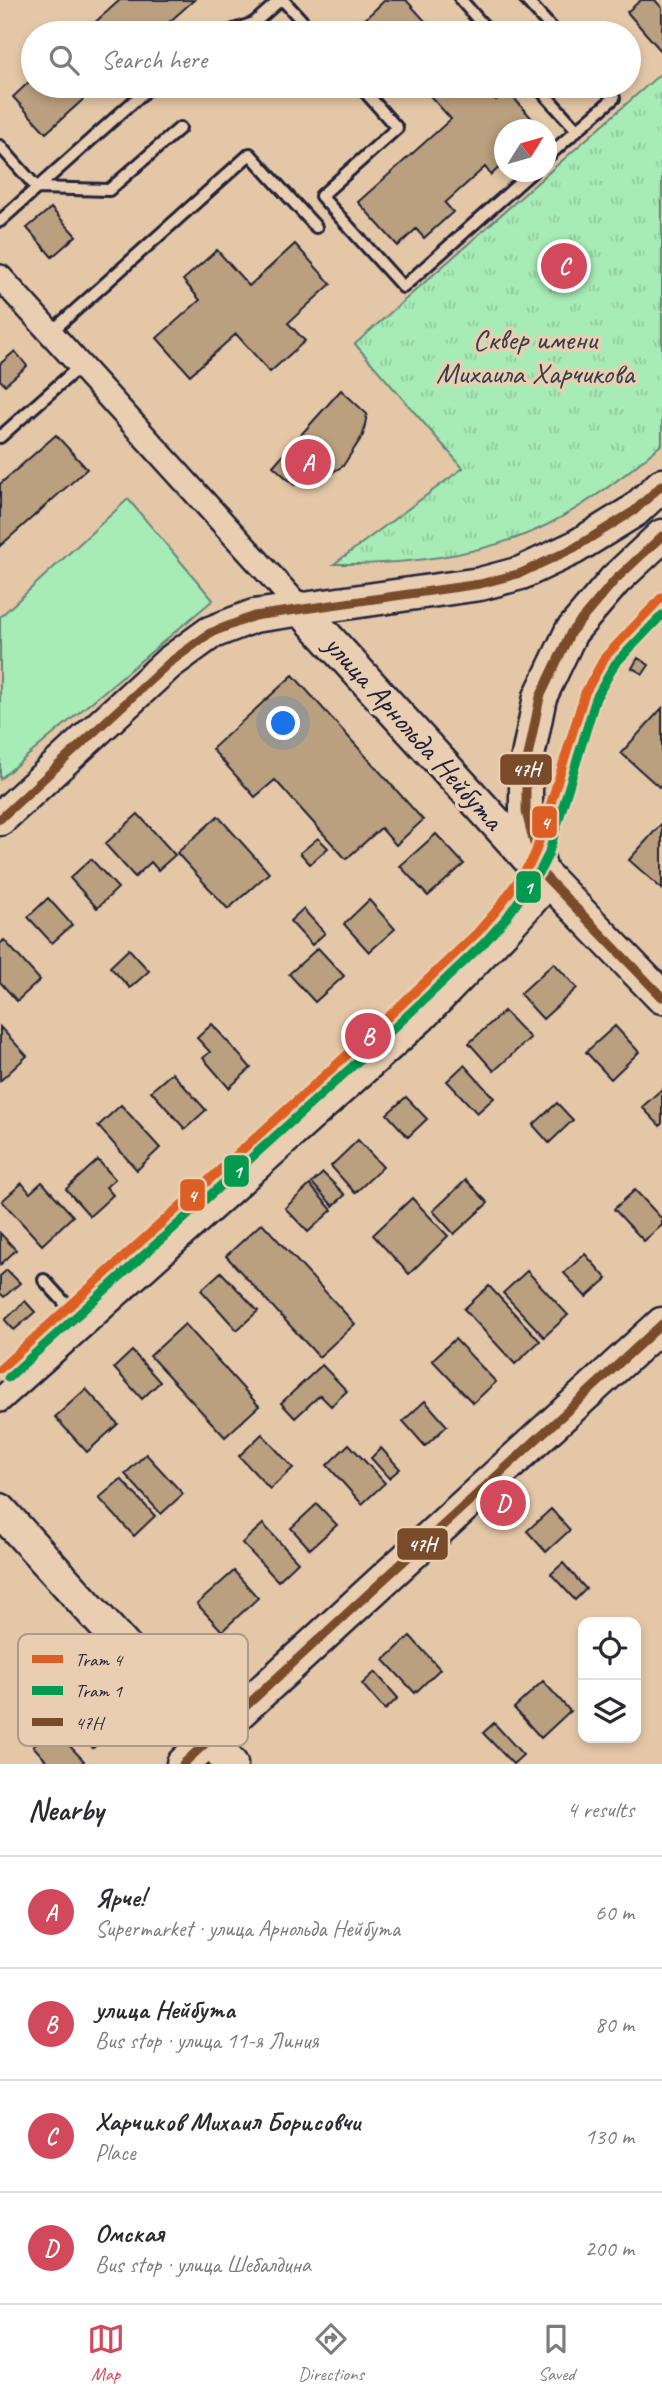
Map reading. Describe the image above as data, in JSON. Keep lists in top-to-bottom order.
{
  "streets": {
    "main road": ["улица Арнольда Нейбута"]
  },
  "parks": ["Сквер имени Михаила Харчикова"],
  "lines": ["transit line 47Н", "tram line 4", "tram line 1"],
  "legend": ["Tram 4", "Tram 1", "47Н"],
  "north": "top right",
  "page": {
    "search": "Search here",
    "pins": [
      "C",
      "A",
      "B",
      "D"
    ],
    "heading": ["Nearby", "4 results"],
    "list": [
      {
        "mark": "A",
        "name": "Ярче!",
        "note": "Supermarket · улица Арнольда Нейбута",
        "value": "60 m"
      },
      {
        "mark": "B",
        "name": "улица Нейбута",
        "note": "Bus stop · улица 11-я Линия",
        "value": "80 m"
      },
      {
        "mark": "C",
        "name": "Харчиков Михаил Борисовчи",
        "note": "Place",
        "value": "130 m"
      },
      {
        "mark": "D",
        "name": "Омская",
        "note": "Bus stop · улица Шебалдина",
        "value": "200 m"
      }
    ],
    "nav": ["Map", "Directions", "Saved"]
  }
}
